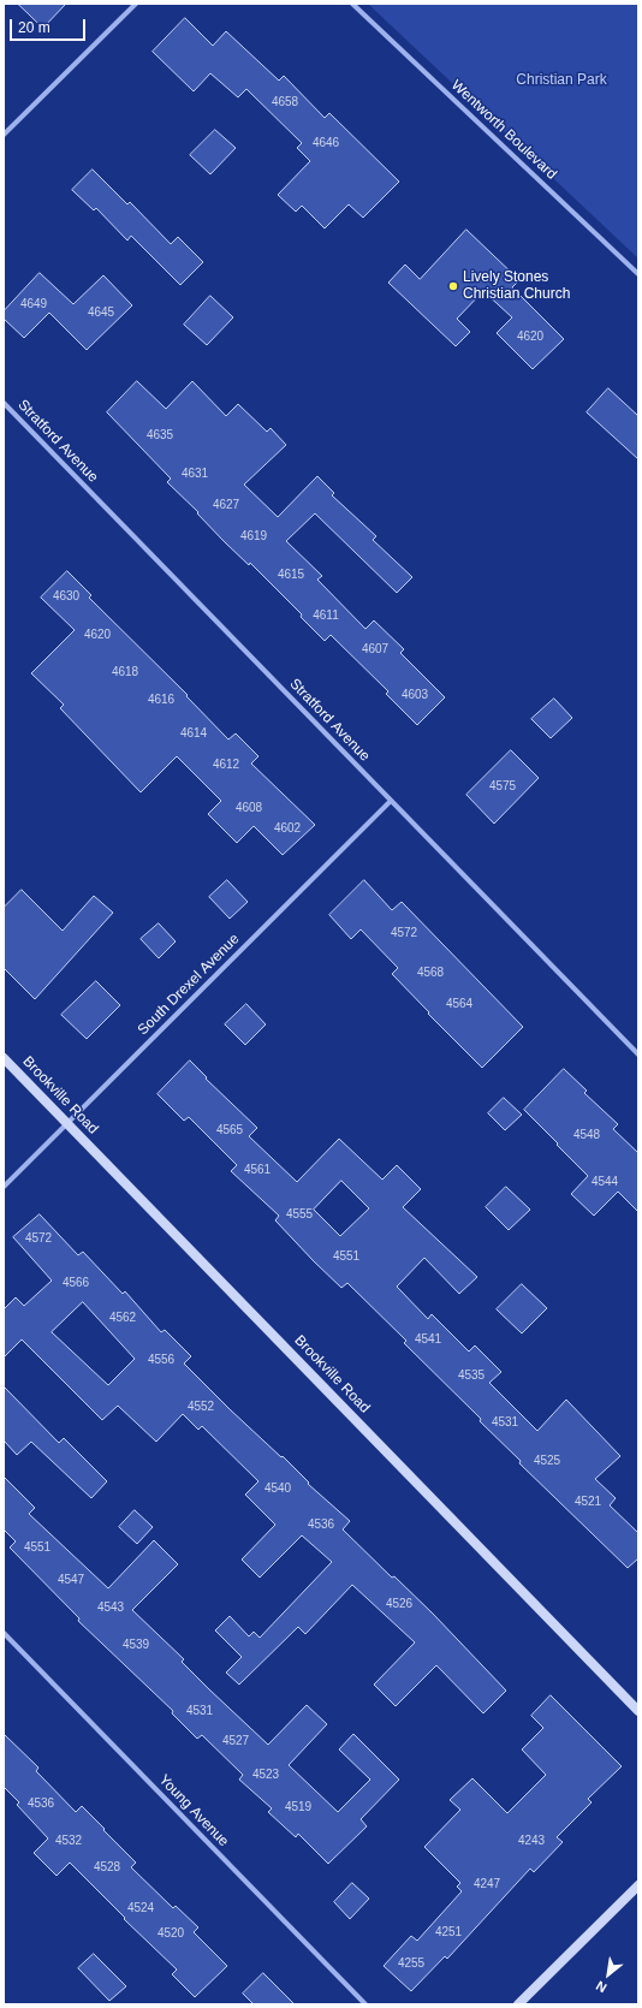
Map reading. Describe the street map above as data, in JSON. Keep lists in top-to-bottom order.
{
  "streets": {
    "street": [
      "Wentworth Boulevard",
      "Stratford Avenue",
      "South Drexel Avenue",
      "Brookville Road",
      "Young Avenue"
    ]
  },
  "crossings": [
    ["Stratford Avenue", "South Drexel Avenue"],
    ["South Drexel Avenue", "Brookville Road"]
  ],
  "parks": ["Christian Park"],
  "places": ["Lively Stones Christian Church"],
  "house_numbers": [
    "4658",
    "4646",
    "4649",
    "4645",
    "4620",
    "4635",
    "4631",
    "4627",
    "4619",
    "4615",
    "4630",
    "4611",
    "4620",
    "4607",
    "4618",
    "4603",
    "4616",
    "4614",
    "4612",
    "4575",
    "4608",
    "4602",
    "4572",
    "4568",
    "4564",
    "4565",
    "4548",
    "4561",
    "4544",
    "4555",
    "4572",
    "4551",
    "4566",
    "4562",
    "4541",
    "4556",
    "4535",
    "4552",
    "4531",
    "4525",
    "4540",
    "4521",
    "4536",
    "4551",
    "4547",
    "4526",
    "4543",
    "4539",
    "4531",
    "4527",
    "4523",
    "4536",
    "4519",
    "4532",
    "4243",
    "4528",
    "4247",
    "4524",
    "4251",
    "4520",
    "4255"
  ],
  "scale_bar": "20 m",
  "north": "bottom left"
}
